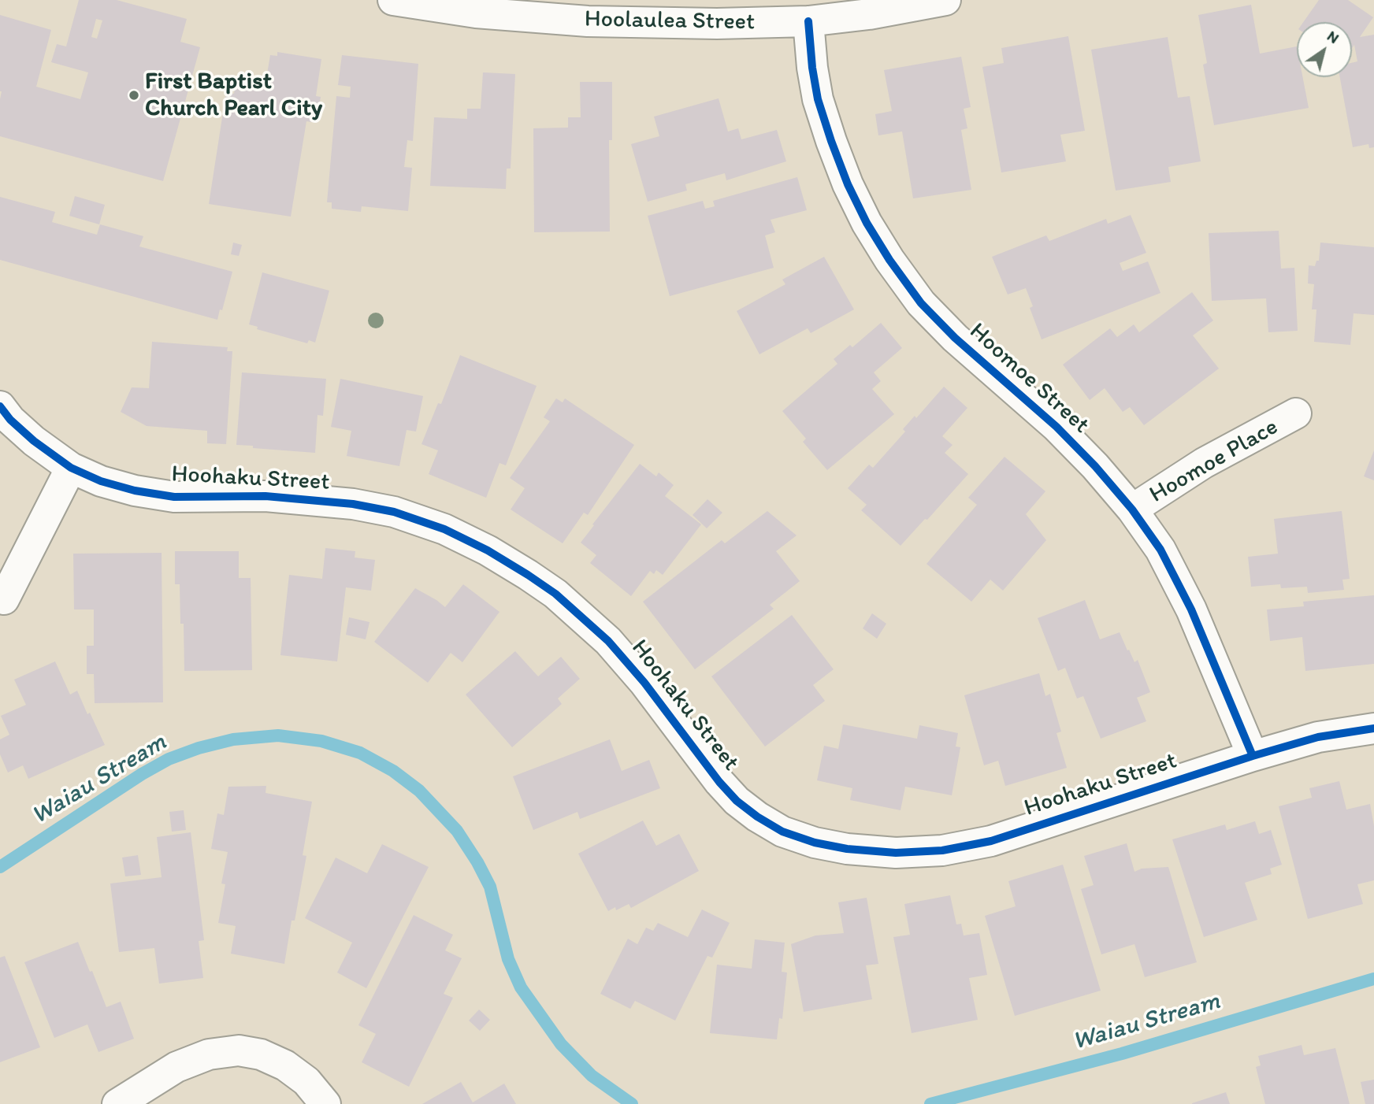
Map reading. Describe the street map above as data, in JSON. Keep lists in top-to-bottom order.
{
  "streets": {
    "street": [
      "Hoolaulea Street",
      "Hoomoe Street",
      "Hoomoe Place",
      "Hoohaku Street"
    ]
  },
  "crossings": [
    ["Hoolaulea Street", "Hoomoe Street"],
    ["Hoomoe Street", "Hoomoe Place"],
    ["Hoomoe Street", "Hoohaku Street"]
  ],
  "water": ["Waiau Stream"],
  "places": ["First Baptist Church Pearl City"],
  "north": "top right"
}
